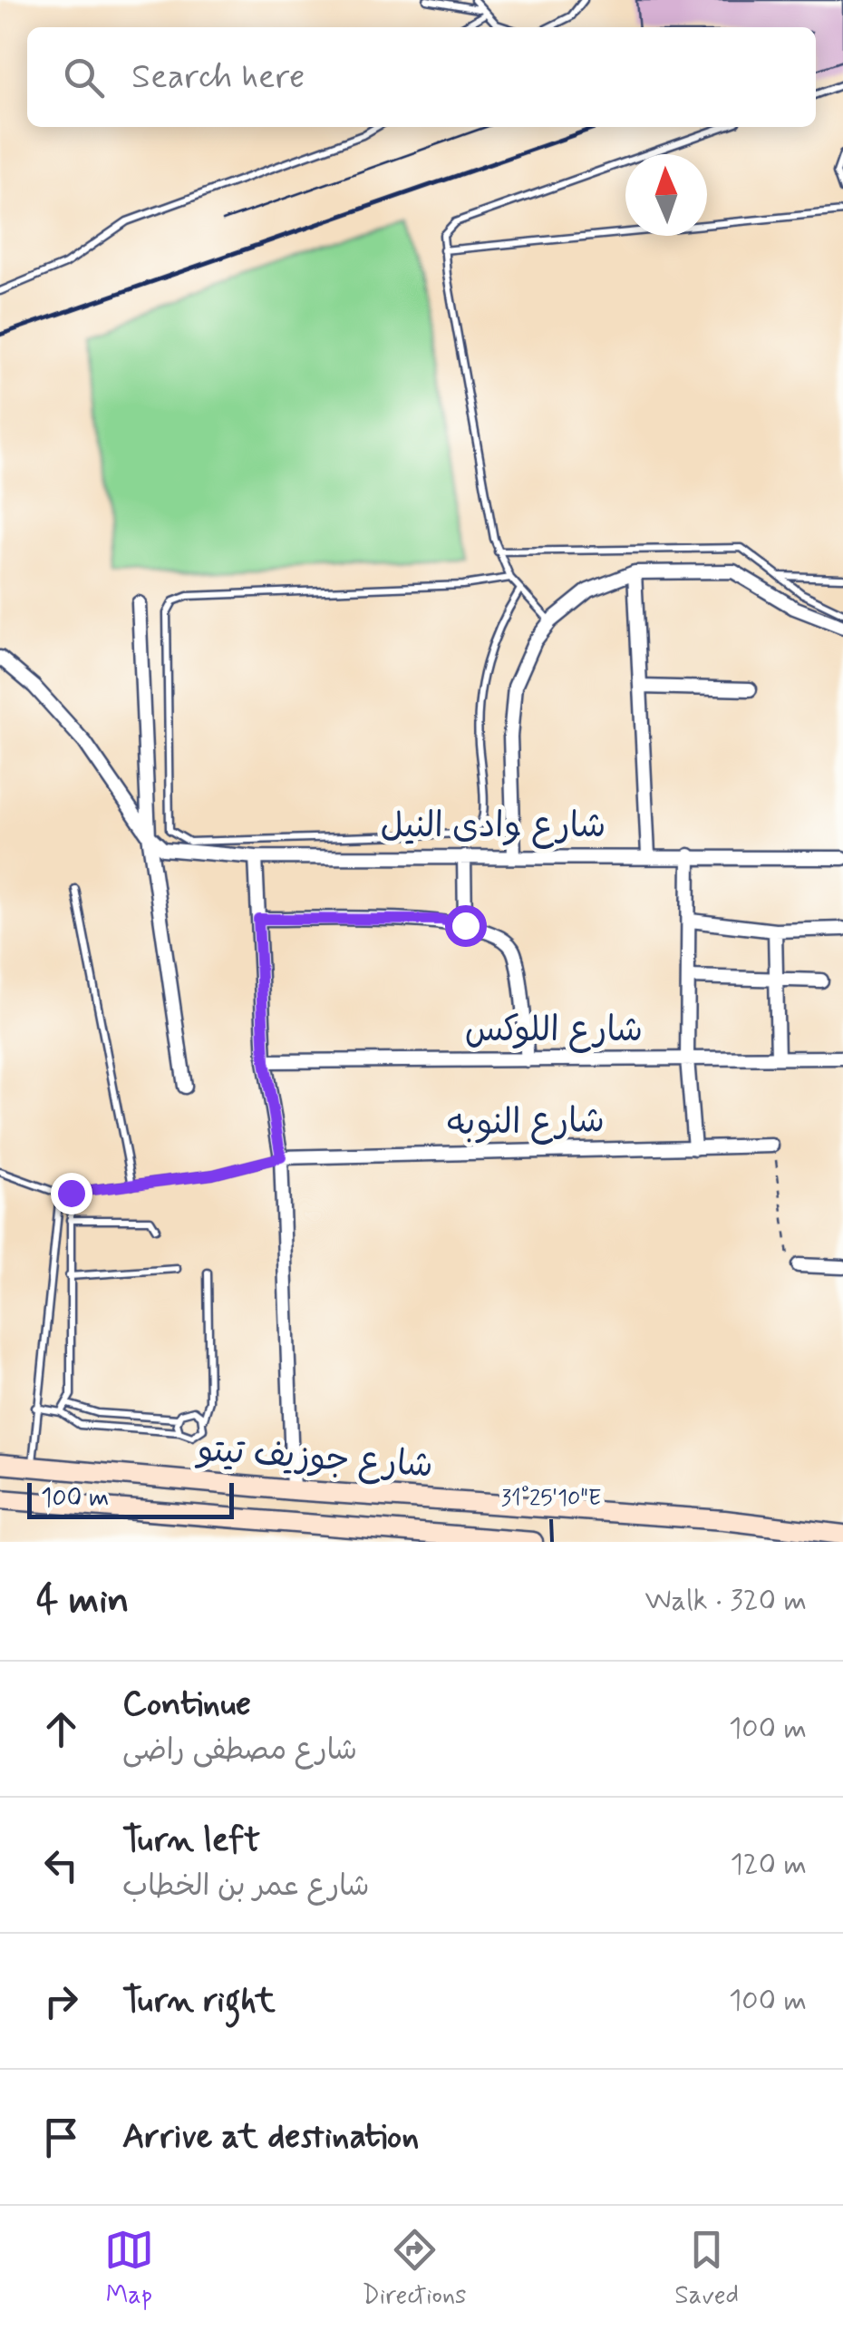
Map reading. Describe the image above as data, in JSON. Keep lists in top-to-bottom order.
{
  "streets": {
    "main road": ["شارع جوزيف تيتو"],
    "street": ["شارع وادى النيل", "شارع اللوكس", "شارع النوبه"]
  },
  "scale_bar": "100 m",
  "north": "top",
  "page": {
    "search": "Search here",
    "scale": "100 m",
    "heading": ["4 min", "Walk · 320 m"],
    "list": [
      ["Continue", "شارع مصطفى راضى", "100 m"],
      ["Turn left", "شارع عمر بن الخطاب", "120 m"],
      ["Turn right", "100 m"],
      "Arrive at destination"
    ],
    "nav": ["Map", "Directions", "Saved"]
  },
  "coordinates": ["31°25'10\"E"]
}
